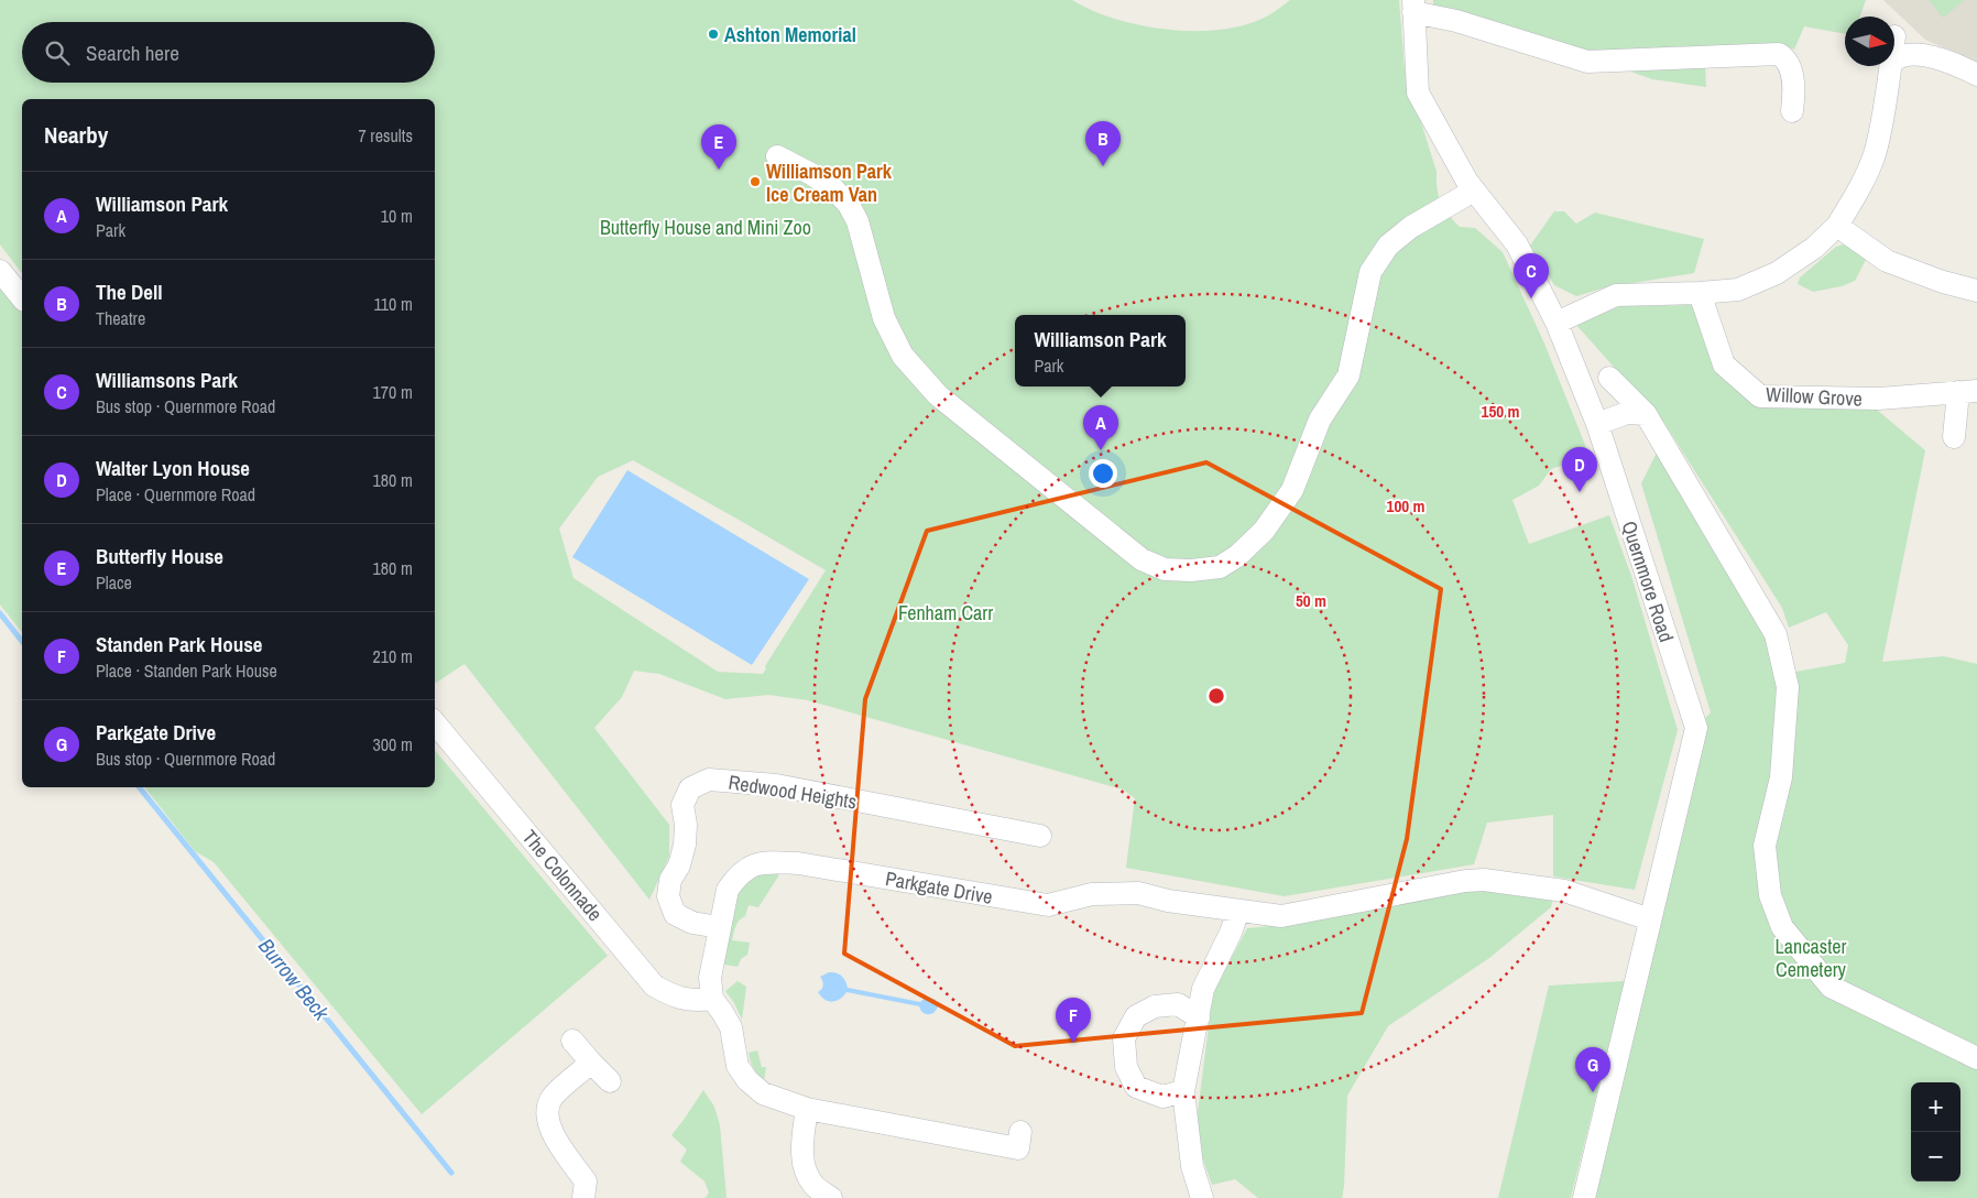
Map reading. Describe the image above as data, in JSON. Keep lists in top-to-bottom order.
{
  "streets": {
    "street": [
      "Willow Grove",
      "Quernmore Road",
      "Redwood Heights",
      "The Colonnade",
      "Parkgate Drive"
    ]
  },
  "crossings": [
    ["Quernmore Road", "Parkgate Drive"],
    ["Redwood Heights", "Parkgate Drive"],
    ["The Colonnade", "Parkgate Drive"]
  ],
  "water": ["Burrow Beck"],
  "parks": ["Butterfly House and Mini Zoo", "Fenham Carr", "Lancaster Cemetery"],
  "places": ["Ashton Memorial", "Williamson Park Ice Cream Van"],
  "north": "right",
  "page": {
    "search": "Search here",
    "heading": ["Nearby", "7 results"],
    "pins": [
      "B",
      "E",
      "C",
      "A",
      "D",
      "F",
      "G"
    ],
    "list": [
      {
        "mark": "A",
        "name": "Williamson Park",
        "note": "Park",
        "value": "10 m"
      },
      {
        "mark": "B",
        "name": "The Dell",
        "note": "Theatre",
        "value": "110 m"
      },
      {
        "mark": "C",
        "name": "Williamsons Park",
        "note": "Bus stop · Quernmore Road",
        "value": "170 m"
      },
      {
        "mark": "D",
        "name": "Walter Lyon House",
        "note": "Place · Quernmore Road",
        "value": "180 m"
      },
      {
        "mark": "E",
        "name": "Butterfly House",
        "note": "Place",
        "value": "180 m"
      },
      {
        "mark": "F",
        "name": "Standen Park House",
        "note": "Place · Standen Park House",
        "value": "210 m"
      },
      {
        "mark": "G",
        "name": "Parkgate Drive",
        "note": "Bus stop · Quernmore Road",
        "value": "300 m"
      }
    ],
    "popup": ["Williamson Park", "Park"],
    "map_buttons": ["+", "−"]
  },
  "rings": ["150 m", "100 m", "50 m"]
}
